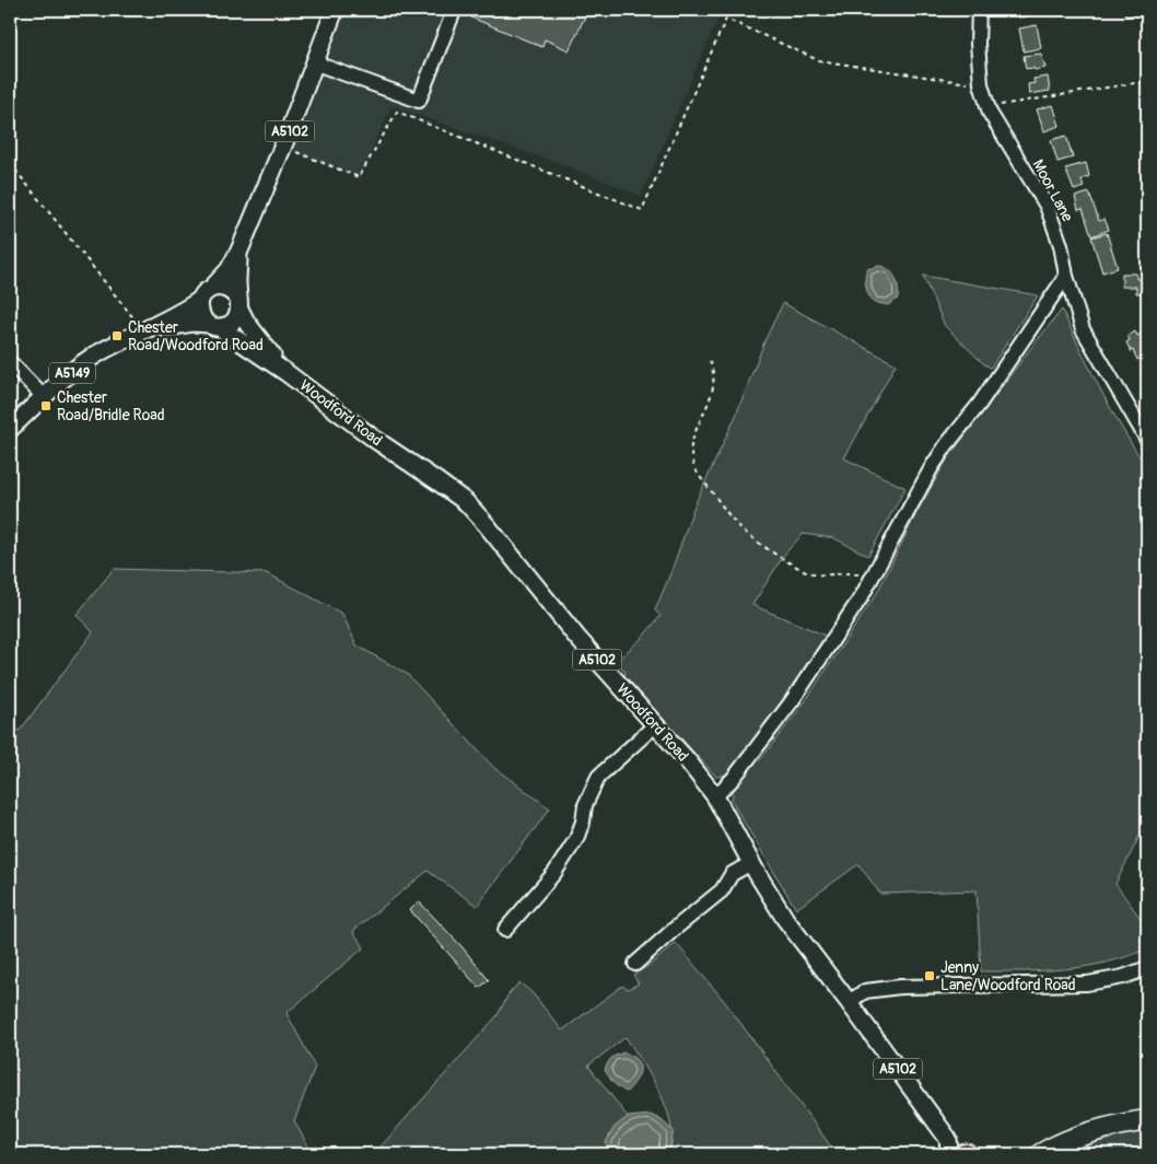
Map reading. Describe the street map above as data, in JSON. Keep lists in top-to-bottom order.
{
  "streets": {
    "main road": ["A5102", "A5149", "Woodford Road"],
    "street": ["Moor Lane"]
  },
  "crossings": [
    ["A5102", "A5149"],
    ["A5102", "Woodford Road"],
    ["A5149", "Woodford Road"]
  ],
  "places": {
    "transit": ["Chester Road/Woodford Road", "Chester Road/Bridle Road", "Jenny Lane/Woodford Road"]
  }
}
